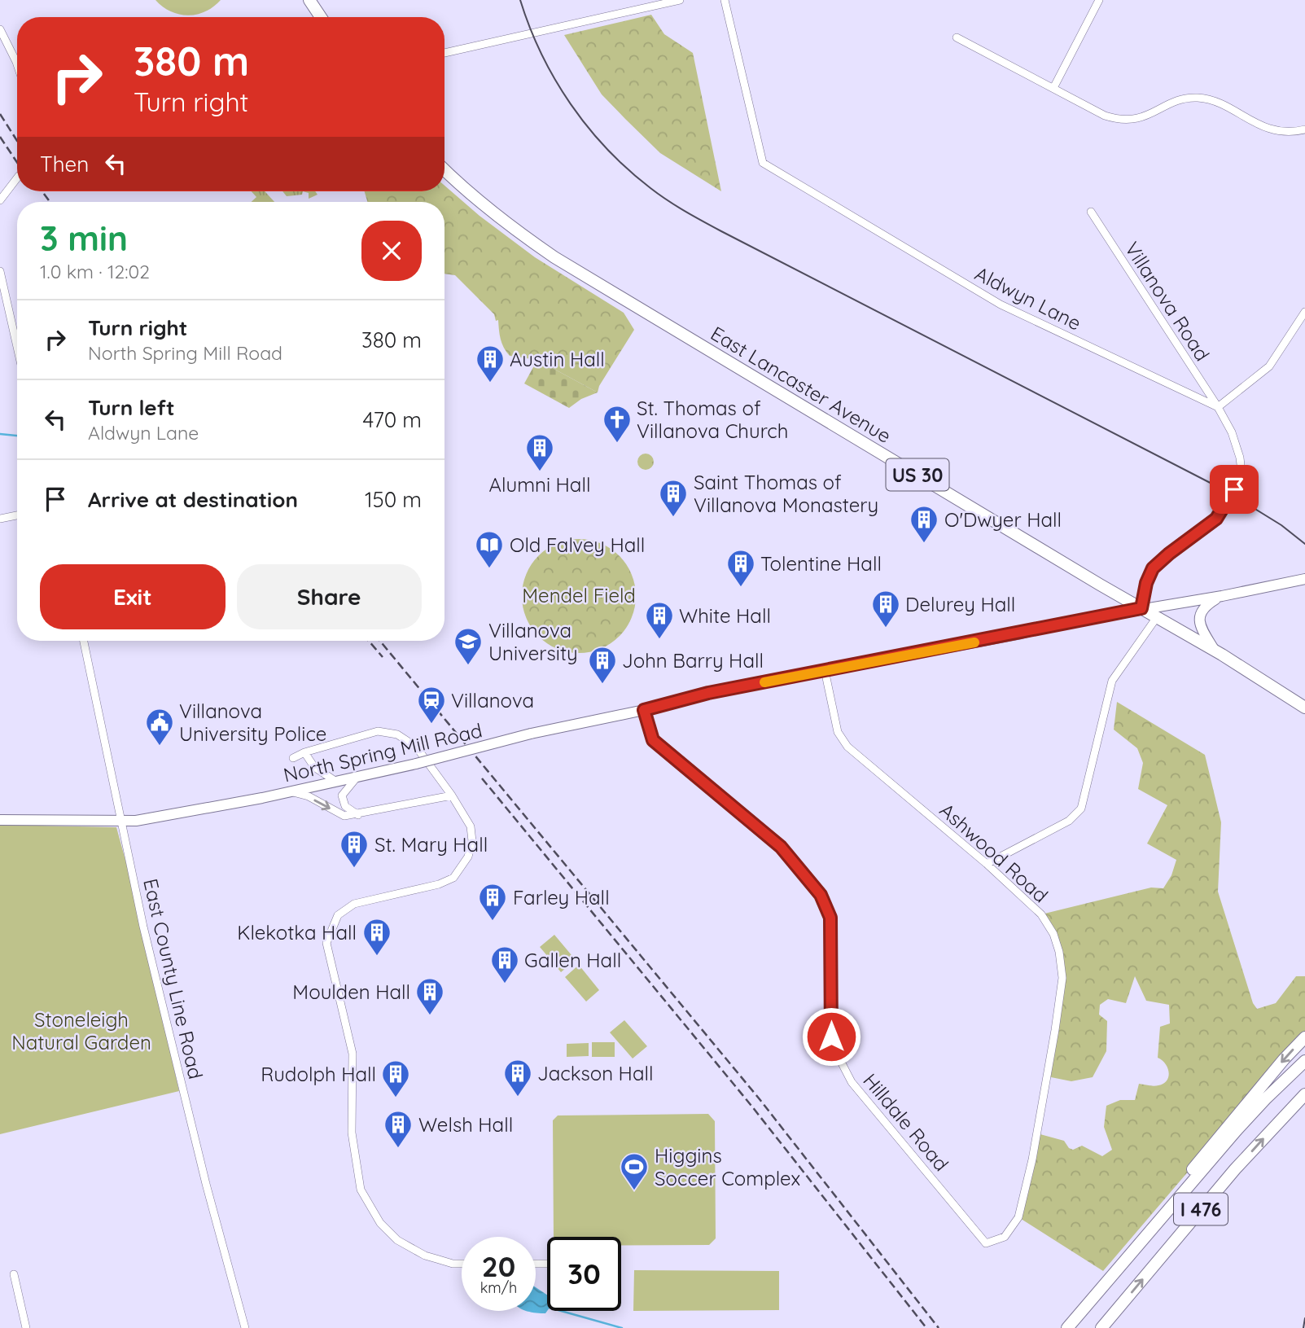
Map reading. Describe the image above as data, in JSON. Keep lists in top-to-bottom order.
{
  "streets": {
    "highway": ["East Lancaster Avenue", "US 30", "I 476"],
    "main road": ["North Spring Mill Road"],
    "street": [
      "Aldwyn Lane",
      "Villanova Road",
      "Ashwood Road",
      "East County Line Road",
      "Hilldale Road"
    ]
  },
  "crossings": [
    ["Aldwyn Lane", "Villanova Road"],
    ["East Lancaster Avenue", "North Spring Mill Road"],
    ["North Spring Mill Road", "Ashwood Road"],
    ["North Spring Mill Road", "East County Line Road"],
    ["North Spring Mill Road", "Hilldale Road"],
    ["Ashwood Road", "Hilldale Road"]
  ],
  "parks": ["Mendel Field", "Stoneleigh Natural Garden"],
  "places": {
    "building": [
      "Austin Hall",
      "Alumni Hall",
      "Saint Thomas of Villanova Monastery",
      "O'Dwyer Hall",
      "Tolentine Hall",
      "Delurey Hall",
      "White Hall",
      "John Barry Hall",
      "St. Mary Hall",
      "Farley Hall",
      "Klekotka Hall",
      "Gallen Hall",
      "Moulden Hall",
      "Jackson Hall",
      "Rudolph Hall",
      "Welsh Hall"
    ],
    "church": ["St. Thomas of Villanova Church"],
    "library": ["Old Falvey Hall"],
    "school or university": ["Villanova University"],
    "station": ["Villanova"],
    "public building": ["Villanova University Police"],
    "sports": ["Higgins Soccer Complex"]
  },
  "page": {
    "turn": ["380 m", "Turn right"],
    "then": "Then",
    "heading": ["3 min", "1.0 km · 12:02"],
    "list": [
      {
        "name": "Turn right",
        "note": "North Spring Mill Road",
        "value": "380 m"
      },
      {
        "name": "Turn left",
        "note": "Aldwyn Lane",
        "value": "470 m"
      },
      {
        "name": "Arrive at destination",
        "value": "150 m"
      }
    ],
    "buttons": ["Exit", "Share"],
    "speed": "20 km/h",
    "limit": "30"
  }
}
